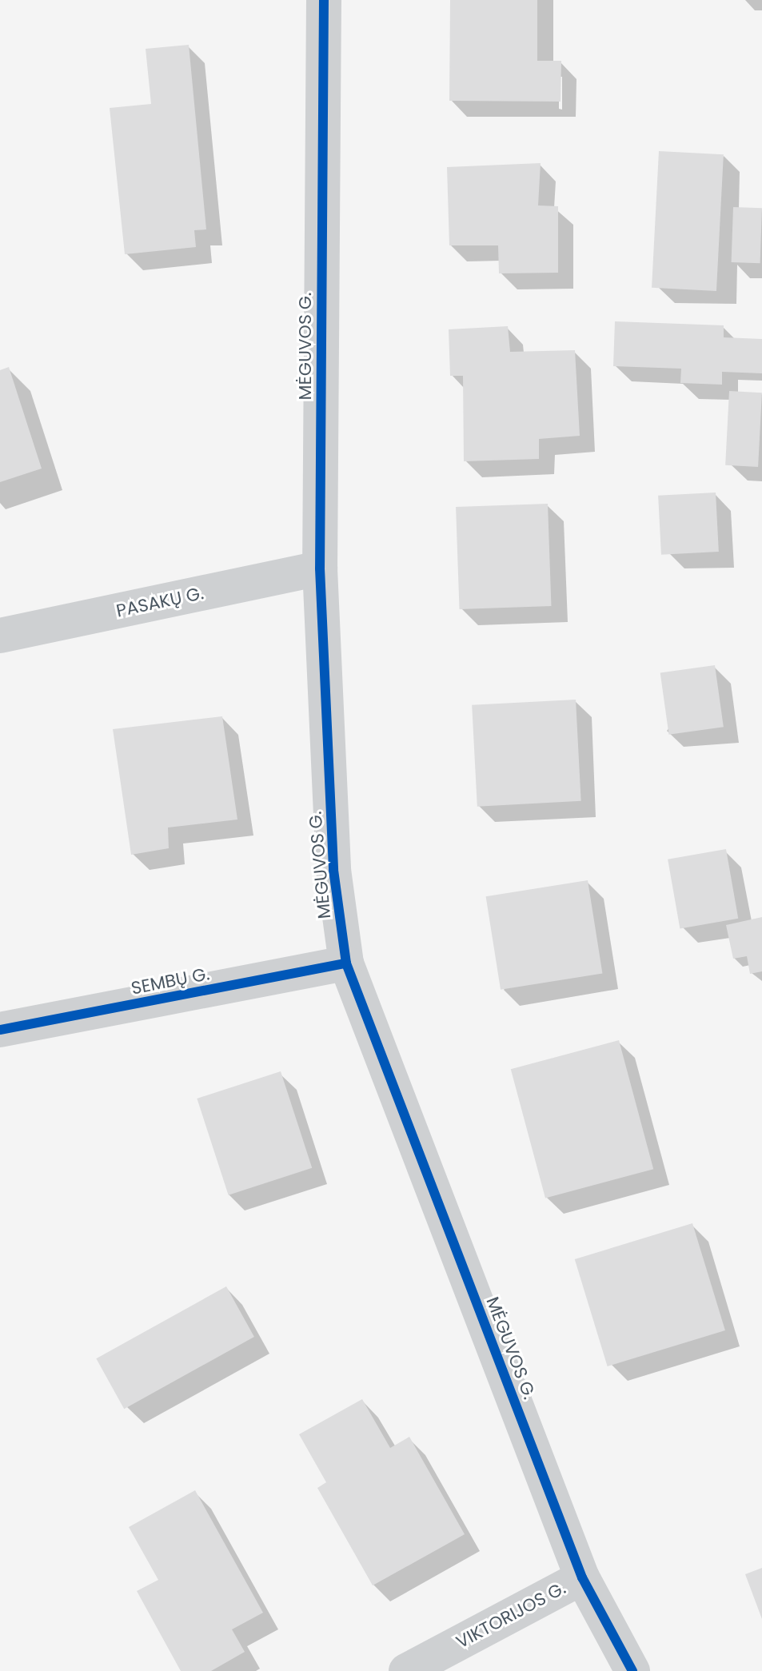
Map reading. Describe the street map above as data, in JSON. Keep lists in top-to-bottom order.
{
  "streets": {
    "street": [
      "MĖGUVOS G.",
      "PASAKŲ G.",
      "SEMBŲ G.",
      "VIKTORIJOS G."
    ]
  },
  "crossings": [
    ["MĖGUVOS G.", "PASAKŲ G."],
    ["MĖGUVOS G.", "SEMBŲ G."],
    ["MĖGUVOS G.", "VIKTORIJOS G."]
  ]
}
